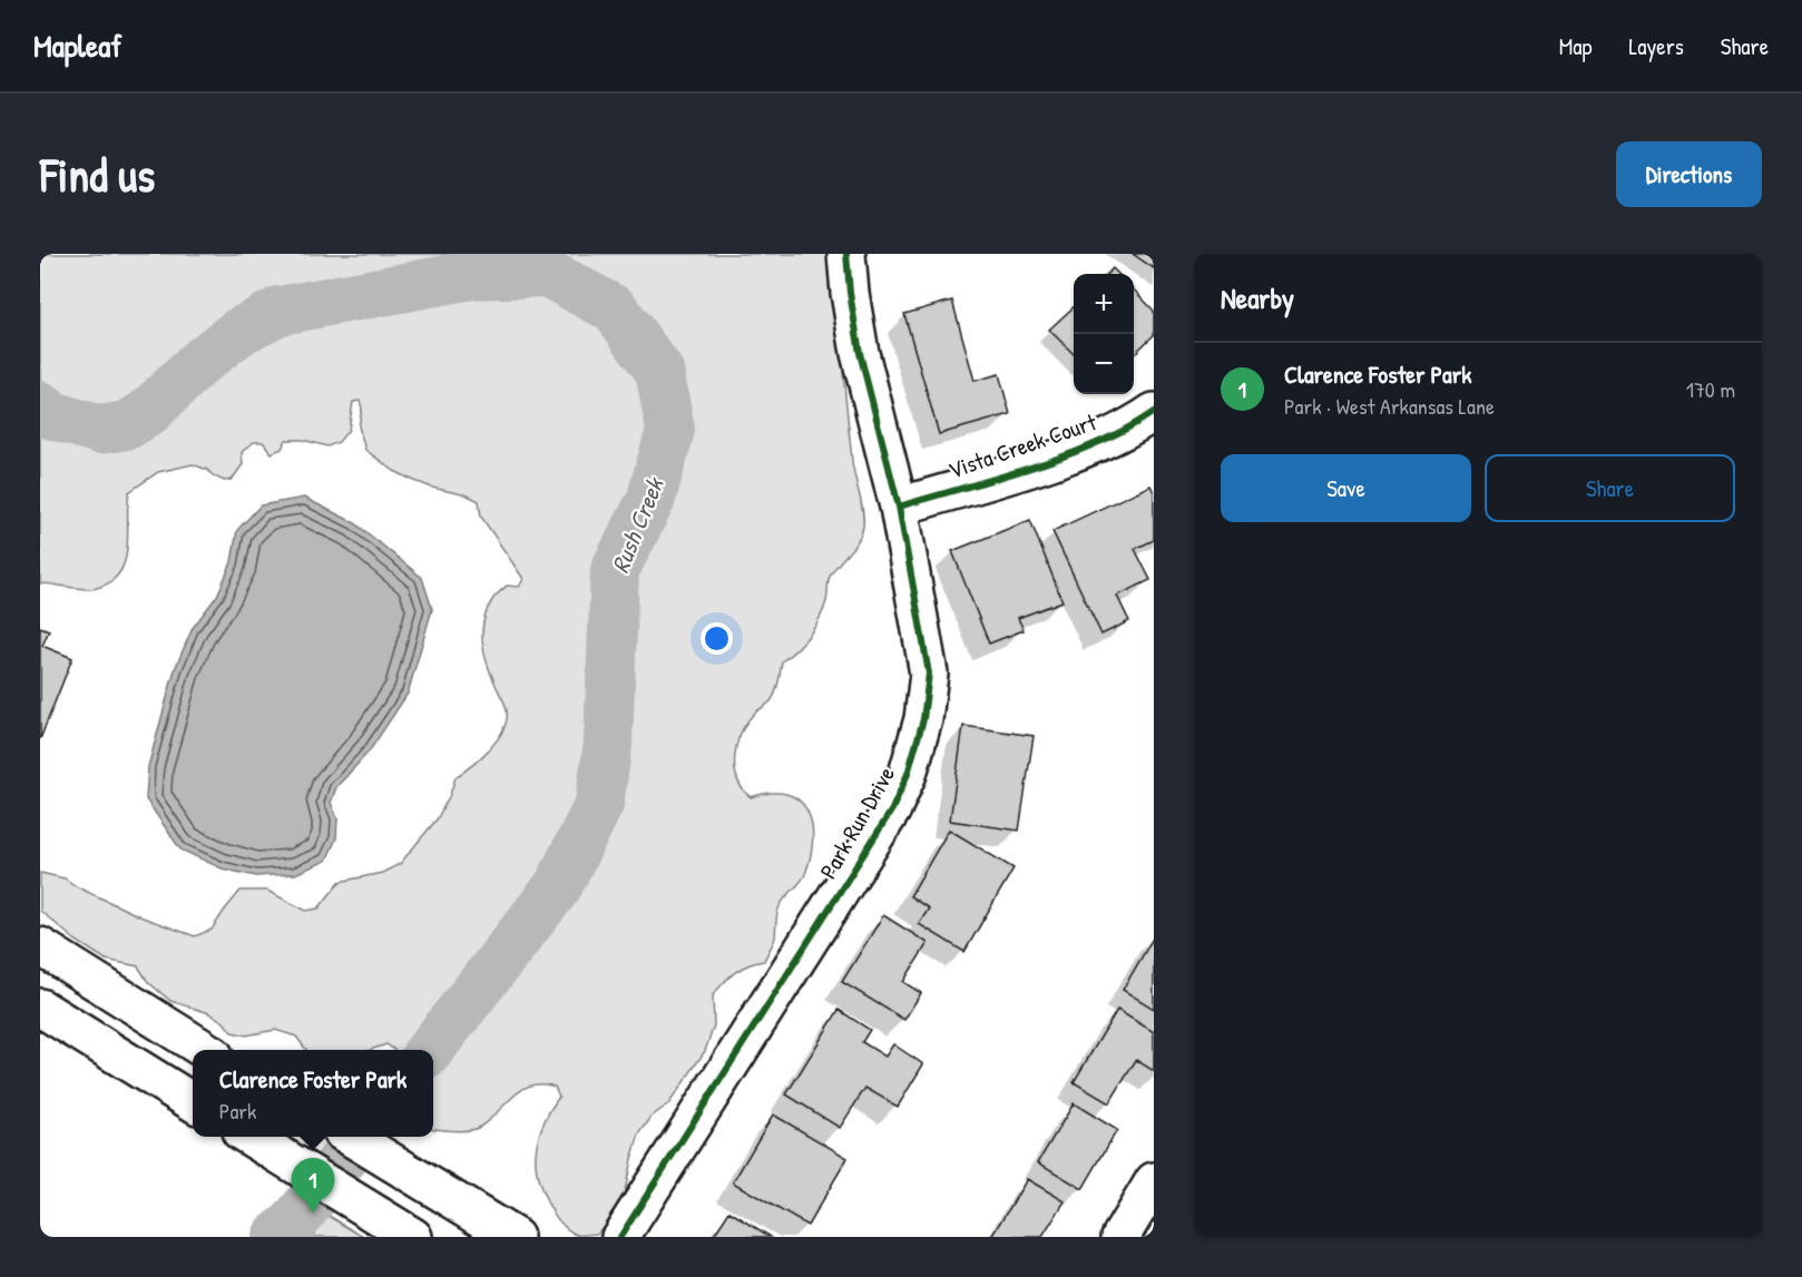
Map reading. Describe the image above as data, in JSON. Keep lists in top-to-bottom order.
{
  "streets": {
    "street": ["Vista Creek Court", "Park Run Drive"]
  },
  "crossings": [
    ["Vista Creek Court", "Park Run Drive"]
  ],
  "water": ["Rush Creek"],
  "page": {
    "header": "Mapleaf",
    "nav": ["Map", "Layers", "Share"],
    "buttons": [
      "Directions",
      ["Save", "Share"]
    ],
    "title": "Find us",
    "heading": "Nearby",
    "map_buttons": ["+", "−"],
    "list": [
      {
        "mark": "1",
        "name": "Clarence Foster Park",
        "note": "Park · West Arkansas Lane",
        "value": "170 m"
      }
    ],
    "popup": ["Clarence Foster Park", "Park"],
    "pins": "1"
  }
}
